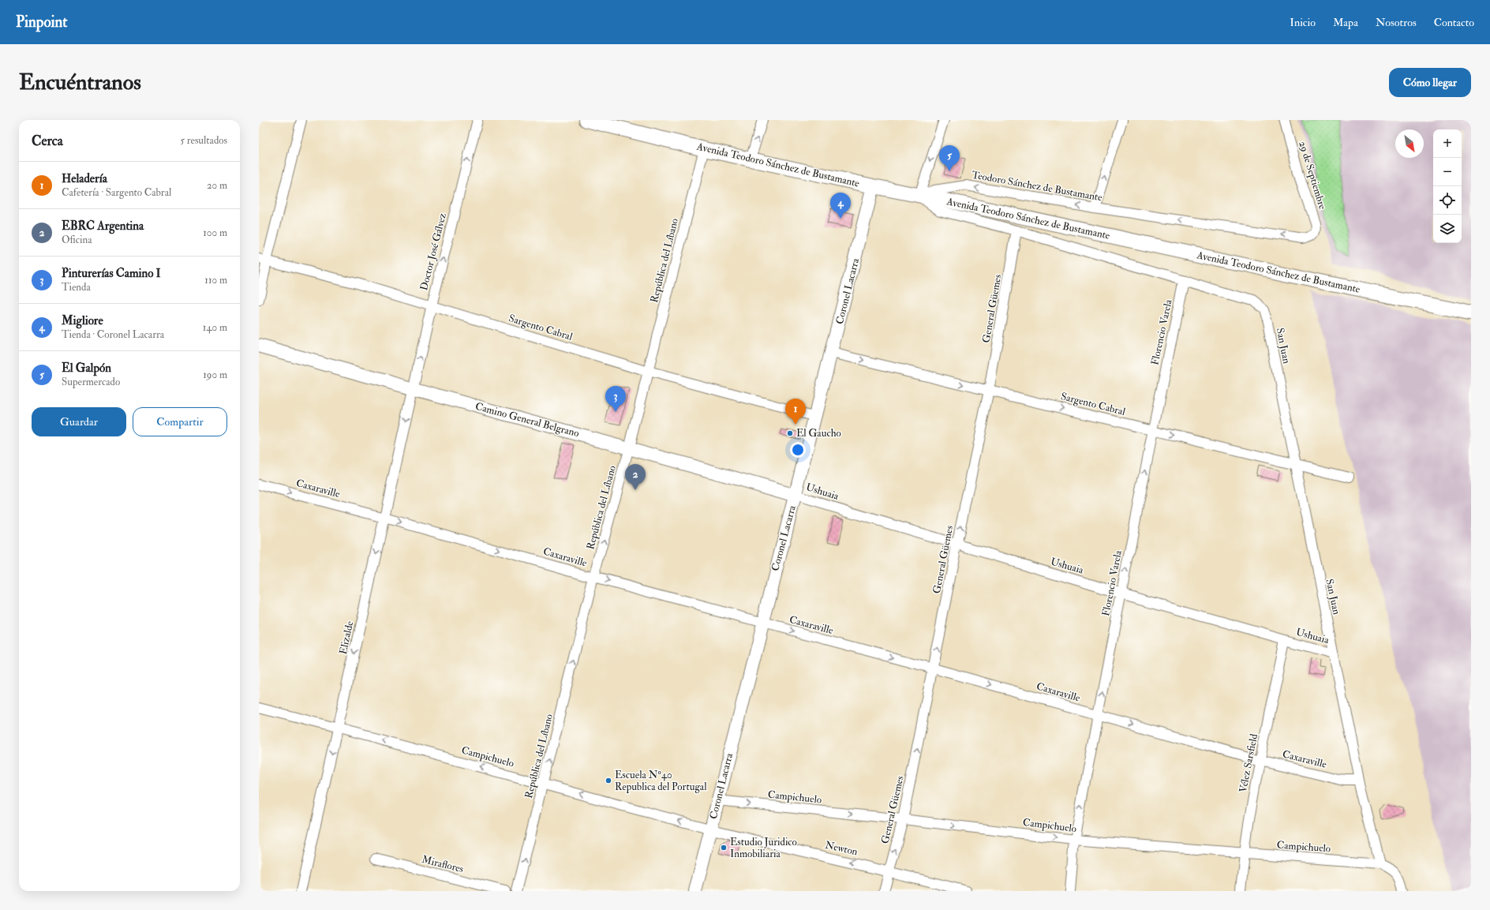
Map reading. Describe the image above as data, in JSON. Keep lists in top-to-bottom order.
{
  "streets": {
    "main road": ["Avenida Teodoro Sánchez de Bustamante"],
    "street": [
      "29 de Septiembre",
      "Teodoro Sánchez de Bustamante",
      "Doctor José Gálvez",
      "República del Líbano",
      "Coronel Lacarra",
      "General Güemes",
      "Sargento Cabral",
      "Florencio Varela",
      "San Juan",
      "Camino General Belgrano",
      "Caxaraville",
      "Ushuaia",
      "Elizalde",
      "Campichuelo",
      "Vélez Sarsfield",
      "Newton",
      "Miraflores"
    ]
  },
  "crossings": [
    ["Avenida Teodoro Sánchez de Bustamante", "Teodoro Sánchez de Bustamante"],
    ["Avenida Teodoro Sánchez de Bustamante", "República del Líbano"],
    ["Avenida Teodoro Sánchez de Bustamante", "Coronel Lacarra"],
    ["29 de Septiembre", "Teodoro Sánchez de Bustamante"],
    ["Doctor José Gálvez", "Sargento Cabral"],
    ["Doctor José Gálvez", "Camino General Belgrano"],
    ["Doctor José Gálvez", "Elizalde"],
    ["República del Líbano", "Sargento Cabral"],
    ["República del Líbano", "Camino General Belgrano"],
    ["República del Líbano", "Caxaraville"],
    ["República del Líbano", "Campichuelo"],
    ["Coronel Lacarra", "Sargento Cabral"],
    ["Coronel Lacarra", "Camino General Belgrano"],
    ["Coronel Lacarra", "Caxaraville"],
    ["Coronel Lacarra", "Ushuaia"],
    ["Coronel Lacarra", "Campichuelo"],
    ["Coronel Lacarra", "Newton"],
    ["General Güemes", "Sargento Cabral"],
    ["General Güemes", "Caxaraville"],
    ["General Güemes", "Ushuaia"],
    ["General Güemes", "Campichuelo"],
    ["General Güemes", "Newton"],
    ["Sargento Cabral", "Florencio Varela"],
    ["Sargento Cabral", "San Juan"],
    ["Florencio Varela", "San Juan"],
    ["Florencio Varela", "Caxaraville"],
    ["Florencio Varela", "Ushuaia"],
    ["Florencio Varela", "Campichuelo"],
    ["San Juan", "Caxaraville"],
    ["San Juan", "Ushuaia"],
    ["San Juan", "Campichuelo"],
    ["Camino General Belgrano", "Ushuaia"],
    ["Camino General Belgrano", "Elizalde"],
    ["Caxaraville", "Elizalde"],
    ["Caxaraville", "Vélez Sarsfield"],
    ["Ushuaia", "Vélez Sarsfield"],
    ["Elizalde", "Campichuelo"],
    ["Campichuelo", "Vélez Sarsfield"],
    ["Campichuelo", "Newton"]
  ],
  "one_way": [
    "Doctor José Gálvez",
    "República del Líbano",
    "General Güemes",
    "Sargento Cabral",
    "Florencio Varela",
    "Caxaraville",
    "Elizalde",
    "Newton"
  ],
  "places": ["El Gaucho", "Escuela Nº40 Republica del Portugal", "Estudio Juridico Inmobiliaria"],
  "north": "bottom right",
  "page": {
    "header": "Pinpoint",
    "nav": [
      "Inicio",
      "Mapa",
      "Nosotros",
      "Contacto"
    ],
    "buttons": [
      "Cómo llegar",
      ["Guardar", "Compartir"]
    ],
    "title": "Encuéntranos",
    "heading": ["Cerca", "5 resultados"],
    "map_buttons": ["+", "−"],
    "pins": [
      "5",
      "4",
      "3",
      "1",
      "2"
    ],
    "list": [
      {
        "mark": "1",
        "name": "Heladería",
        "note": "Cafetería · Sargento Cabral",
        "value": "20 m"
      },
      {
        "mark": "2",
        "name": "EBRC Argentina",
        "note": "Oficina",
        "value": "100 m"
      },
      {
        "mark": "3",
        "name": "Pinturerías Camino I",
        "note": "Tienda",
        "value": "110 m"
      },
      {
        "mark": "4",
        "name": "Migliore",
        "note": "Tienda · Coronel Lacarra",
        "value": "140 m"
      },
      {
        "mark": "5",
        "name": "El Galpón",
        "note": "Supermercado",
        "value": "190 m"
      }
    ]
  }
}
